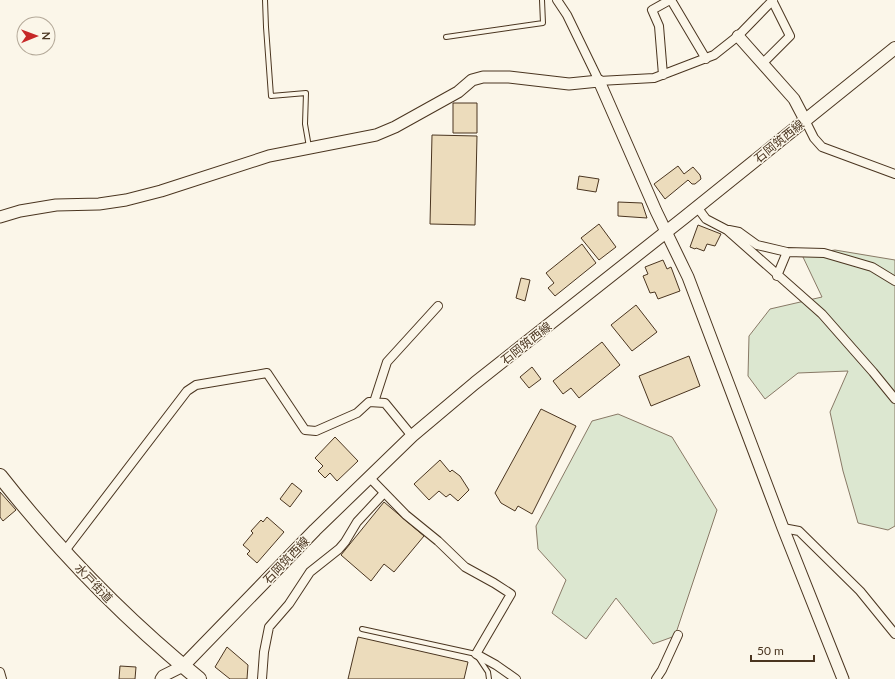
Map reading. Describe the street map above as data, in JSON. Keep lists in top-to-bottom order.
{
  "streets": {
    "highway": ["水戸街道"],
    "main road": ["石岡筑西線"]
  },
  "crossings": [
    ["石岡筑西線", "水戸街道"]
  ],
  "scale_bar": "50 m",
  "north": "right"
}
